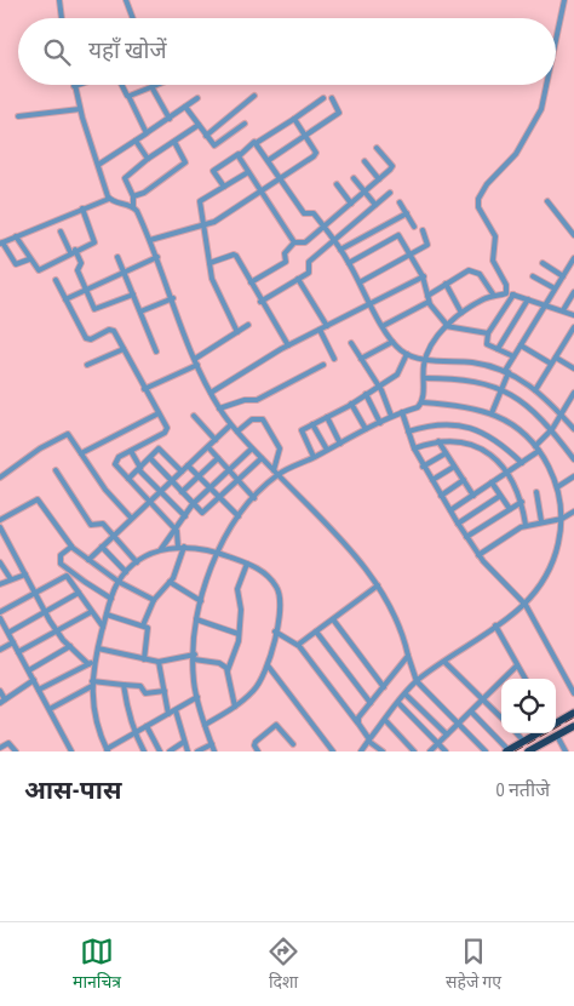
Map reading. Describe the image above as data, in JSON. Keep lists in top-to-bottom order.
{
  "page": {
    "search": "यहाँ खोजें",
    "heading": ["आस-पास", "0 नतीजे"],
    "nav": ["मानचित्र", "दिशा", "सहेजे गए"]
  }
}
